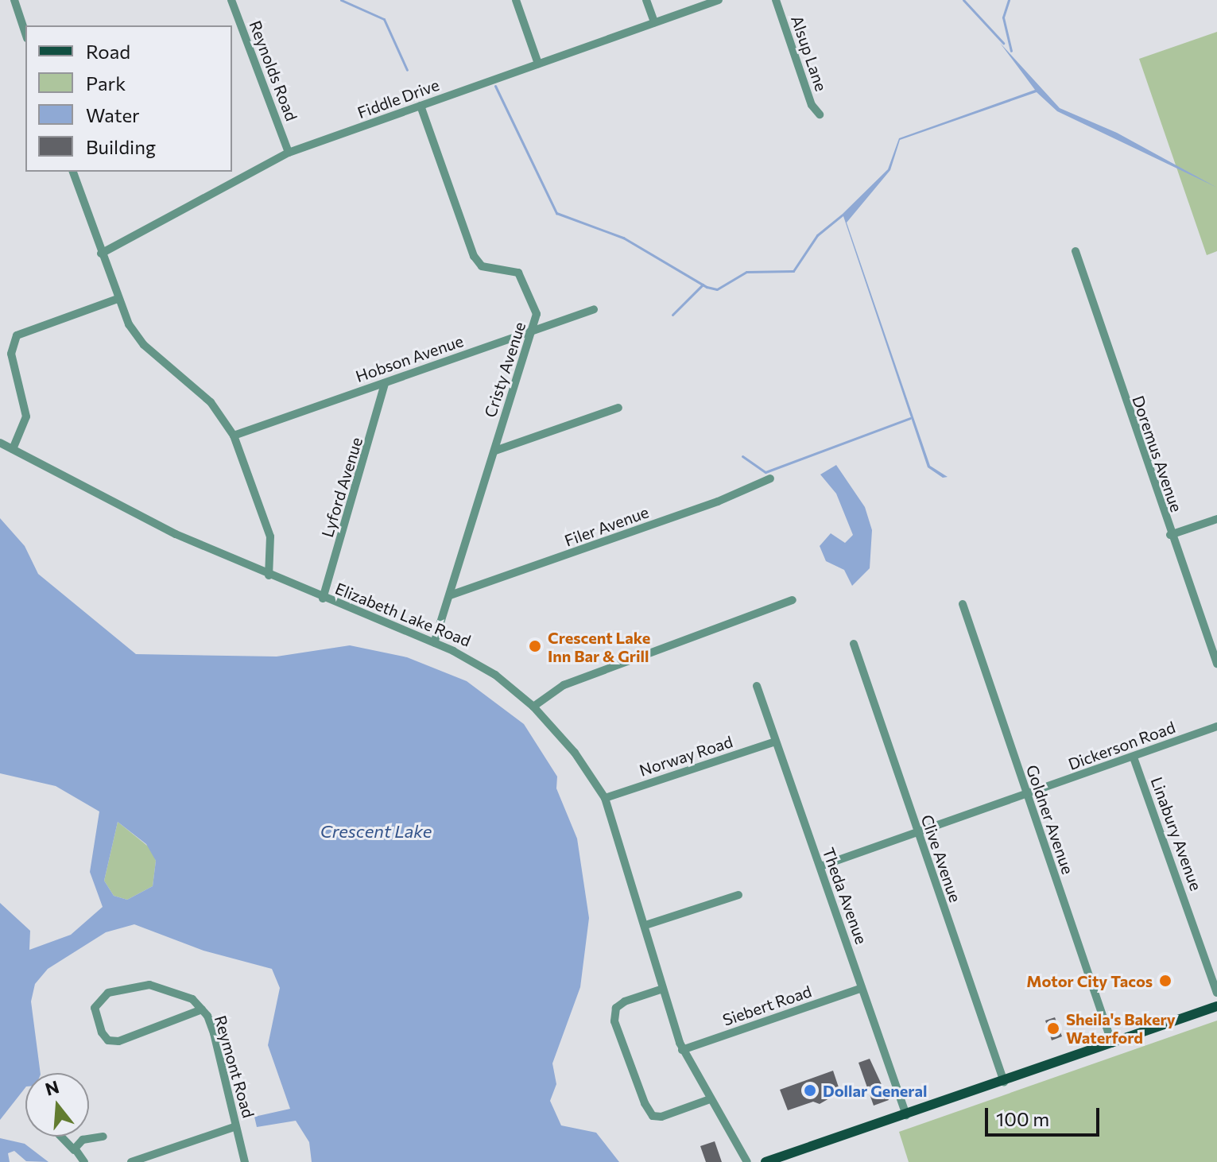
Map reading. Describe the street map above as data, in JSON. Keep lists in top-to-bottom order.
{
  "streets": {
    "street": [
      "Alsup Lane",
      "Reynolds Road",
      "Fiddle Drive",
      "Hobson Avenue",
      "Cristy Avenue",
      "Doremus Avenue",
      "Lyford Avenue",
      "Filer Avenue",
      "Elizabeth Lake Road",
      "Dickerson Road",
      "Norway Road",
      "Goldner Avenue",
      "Linabury Avenue",
      "Clive Avenue",
      "Theda Avenue",
      "Siebert Road",
      "Reymont Road"
    ]
  },
  "crossings": [
    ["Reynolds Road", "Fiddle Drive"],
    ["Fiddle Drive", "Cristy Avenue"],
    ["Hobson Avenue", "Cristy Avenue"],
    ["Hobson Avenue", "Lyford Avenue"],
    ["Cristy Avenue", "Filer Avenue"],
    ["Cristy Avenue", "Elizabeth Lake Road"],
    ["Lyford Avenue", "Elizabeth Lake Road"],
    ["Elizabeth Lake Road", "Norway Road"],
    ["Elizabeth Lake Road", "Siebert Road"],
    ["Dickerson Road", "Goldner Avenue"],
    ["Dickerson Road", "Linabury Avenue"],
    ["Dickerson Road", "Clive Avenue"],
    ["Dickerson Road", "Theda Avenue"],
    ["Norway Road", "Theda Avenue"],
    ["Theda Avenue", "Siebert Road"]
  ],
  "water": ["Crescent Lake"],
  "places": [
    "Crescent Lake Inn Bar & Grill",
    "Motor City Tacos",
    "Sheila's Bakery Waterford",
    "Dollar General"
  ],
  "legend": [
    "Road",
    "Park",
    "Water",
    "Building"
  ],
  "scale_bar": "100 m",
  "north": "top"
}
